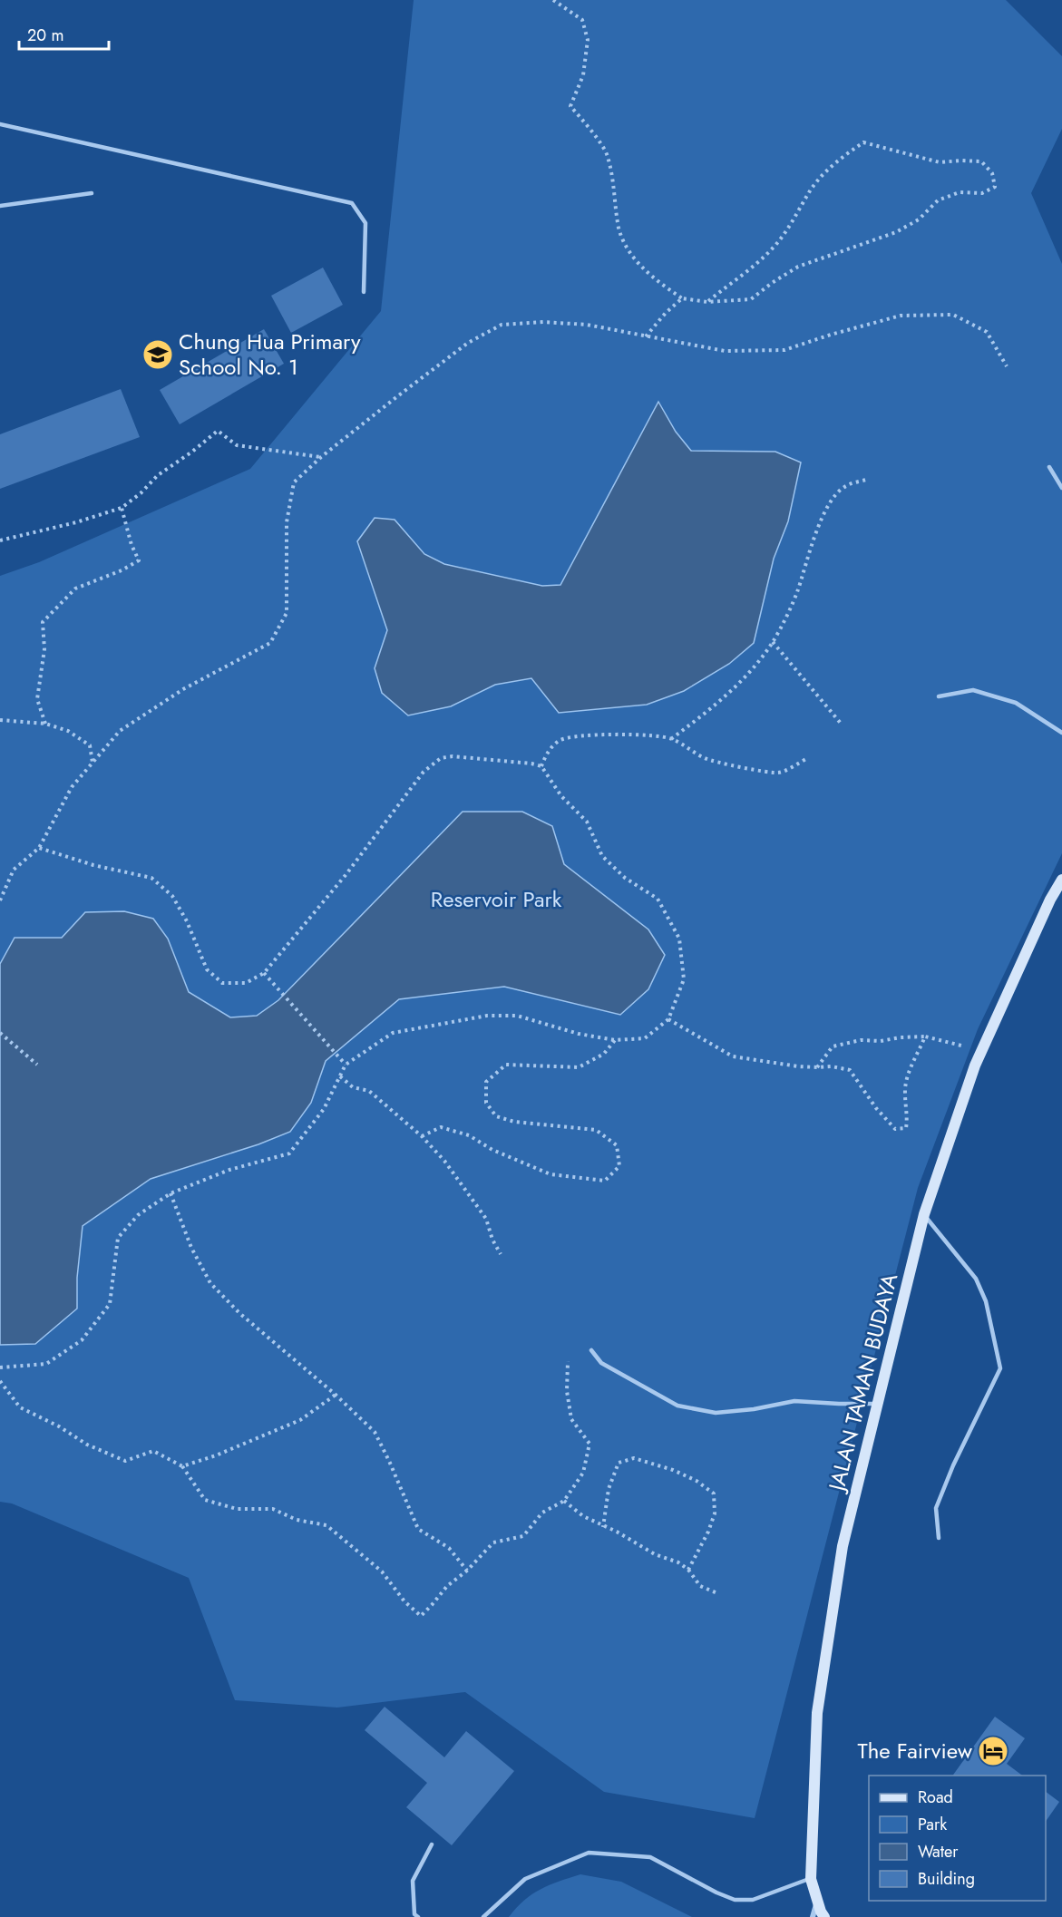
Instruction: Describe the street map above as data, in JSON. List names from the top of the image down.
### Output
{
  "streets": {
    "main road": ["JALAN TAMAN BUDAYA"]
  },
  "parks": ["Reservoir Park"],
  "places": {
    "school or university": ["Chung Hua Primary School No. 1"],
    "hotel": ["The Fairview"]
  },
  "legend": [
    "Road",
    "Park",
    "Water",
    "Building"
  ],
  "scale_bar": "20 m"
}
